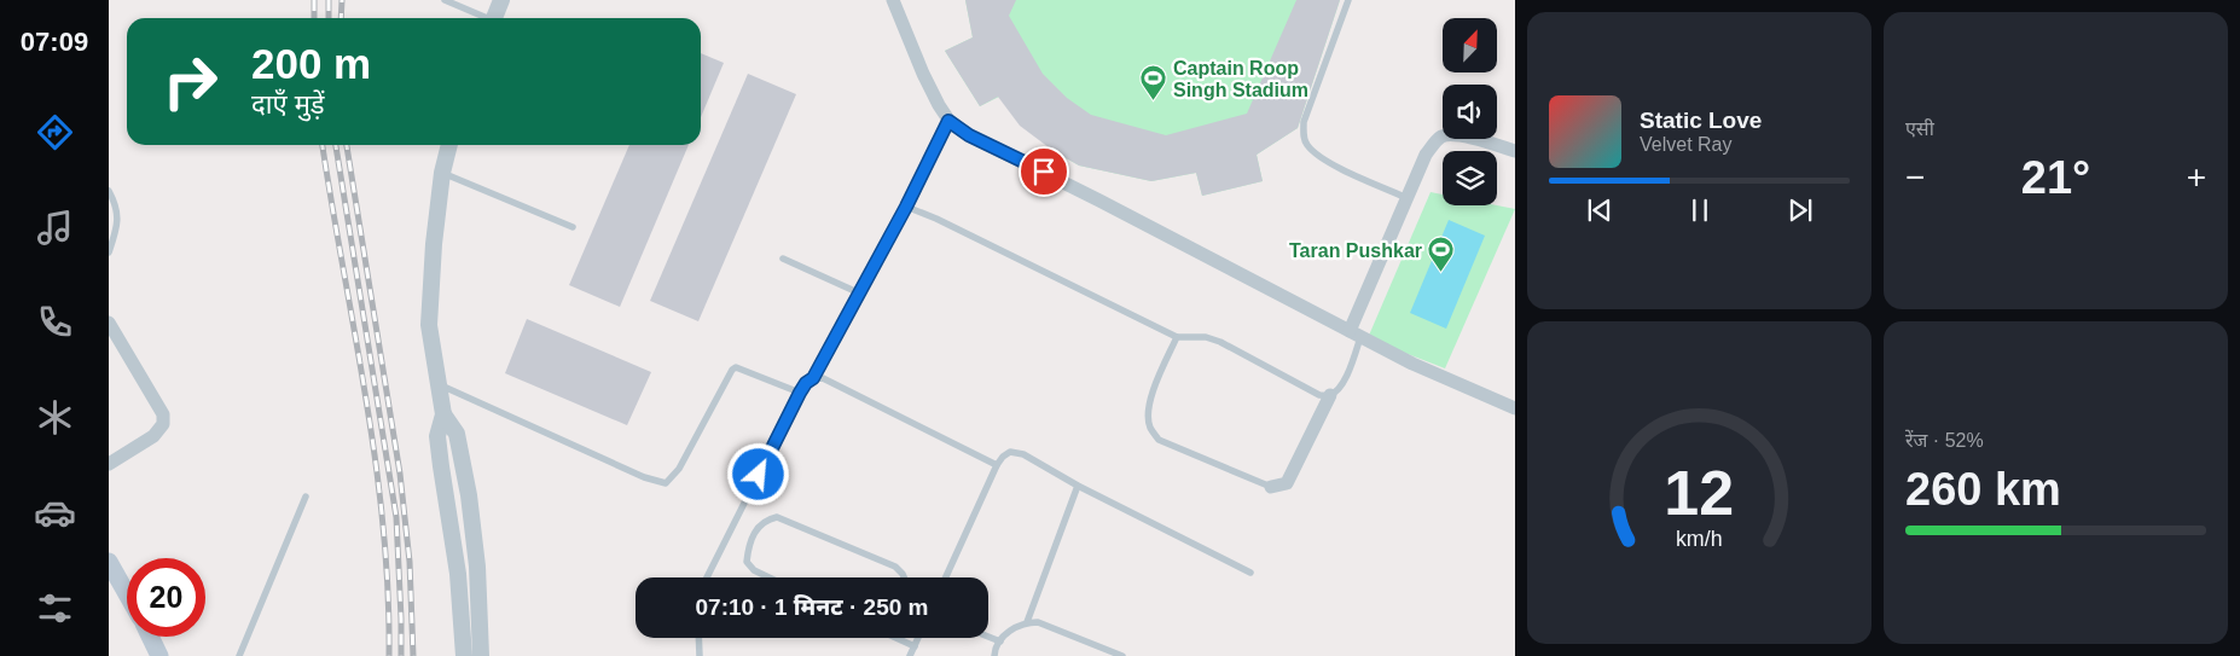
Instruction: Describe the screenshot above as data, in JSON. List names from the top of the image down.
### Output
{
  "places": {
    "sports": ["Captain Roop Singh Stadium", "Taran Pushkar"]
  },
  "north": "top right",
  "page": {
    "tabs": "07:09",
    "tile": [
      "एसी",
      ["रेंज · 52%", "260 km"]
    ],
    "turn": ["200 m", "दाएँ मुड़ें"],
    "song": ["Static Love", "Velvet Ray"],
    "heat": ["−", "21°", "+"],
    "limit": "20",
    "trip": "07:10 · 1 मिनट · 250 m",
    "gauge": ["12", "km/h"]
  }
}
